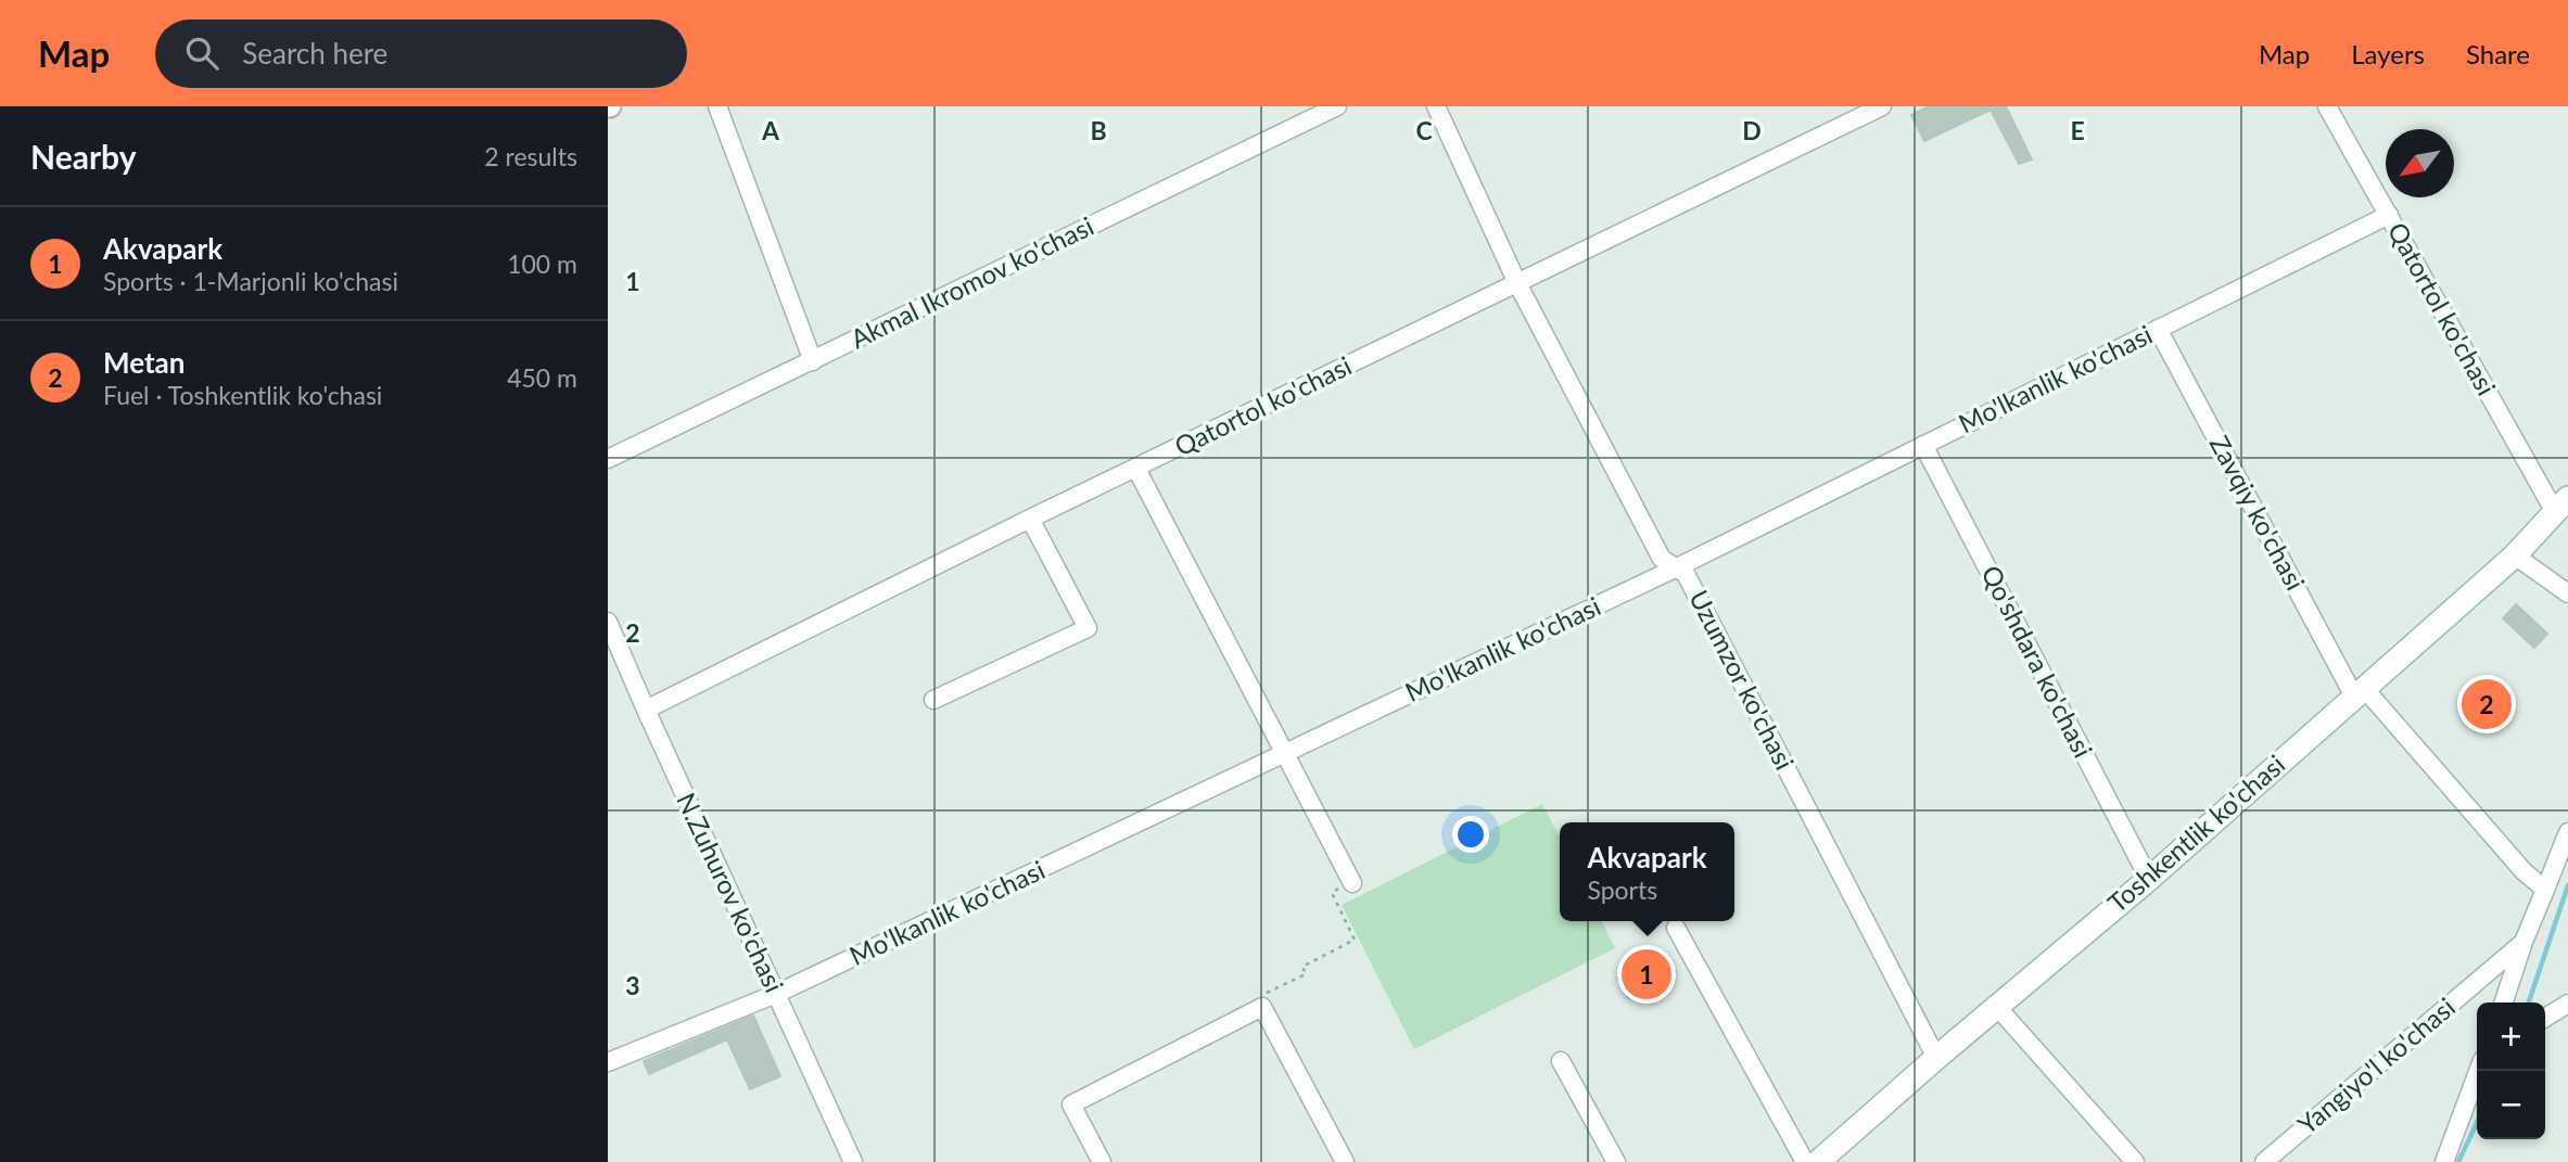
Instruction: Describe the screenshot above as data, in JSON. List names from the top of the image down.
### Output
{
  "streets": {
    "main road": ["Toshkentlik ko'chasi"],
    "street": [
      "Akmal Ikromov ko'chasi",
      "Qatortol ko'chasi",
      "Mo'lkanlik ko'chasi",
      "Zavqiy ko'chasi",
      "Qo'shdara ko'chasi",
      "Uzumzor ko'chasi",
      "N.Zuhurov ko'chasi",
      "Yangiyo'l ko'chasi"
    ]
  },
  "crossings": [
    ["Qatortol ko'chasi", "Mo'lkanlik ko'chasi"],
    ["Qatortol ko'chasi", "Uzumzor ko'chasi"],
    ["Qatortol ko'chasi", "Toshkentlik ko'chasi"],
    ["Qatortol ko'chasi", "N.Zuhurov ko'chasi"],
    ["Mo'lkanlik ko'chasi", "Zavqiy ko'chasi"],
    ["Mo'lkanlik ko'chasi", "Qo'shdara ko'chasi"],
    ["Mo'lkanlik ko'chasi", "Uzumzor ko'chasi"],
    ["Mo'lkanlik ko'chasi", "N.Zuhurov ko'chasi"],
    ["Zavqiy ko'chasi", "Toshkentlik ko'chasi"],
    ["Qo'shdara ko'chasi", "Toshkentlik ko'chasi"],
    ["Uzumzor ko'chasi", "Toshkentlik ko'chasi"]
  ],
  "north": "bottom left",
  "page": {
    "header": "Map",
    "search": "Search here",
    "nav": ["Map", "Layers", "Share"],
    "heading": ["Nearby", "2 results"],
    "list": [
      {
        "mark": "1",
        "name": "Akvapark",
        "note": "Sports · 1-Marjonli ko'chasi",
        "value": "100 m"
      },
      {
        "mark": "2",
        "name": "Metan",
        "note": "Fuel · Toshkentlik ko'chasi",
        "value": "450 m"
      }
    ],
    "pins": ["2", "1"],
    "popup": ["Akvapark", "Sports"],
    "map_buttons": ["+", "−"]
  },
  "grid": {
    "columns": [
      "A",
      "B",
      "C",
      "D",
      "E"
    ],
    "rows": ["1", "2", "3"]
  }
}
